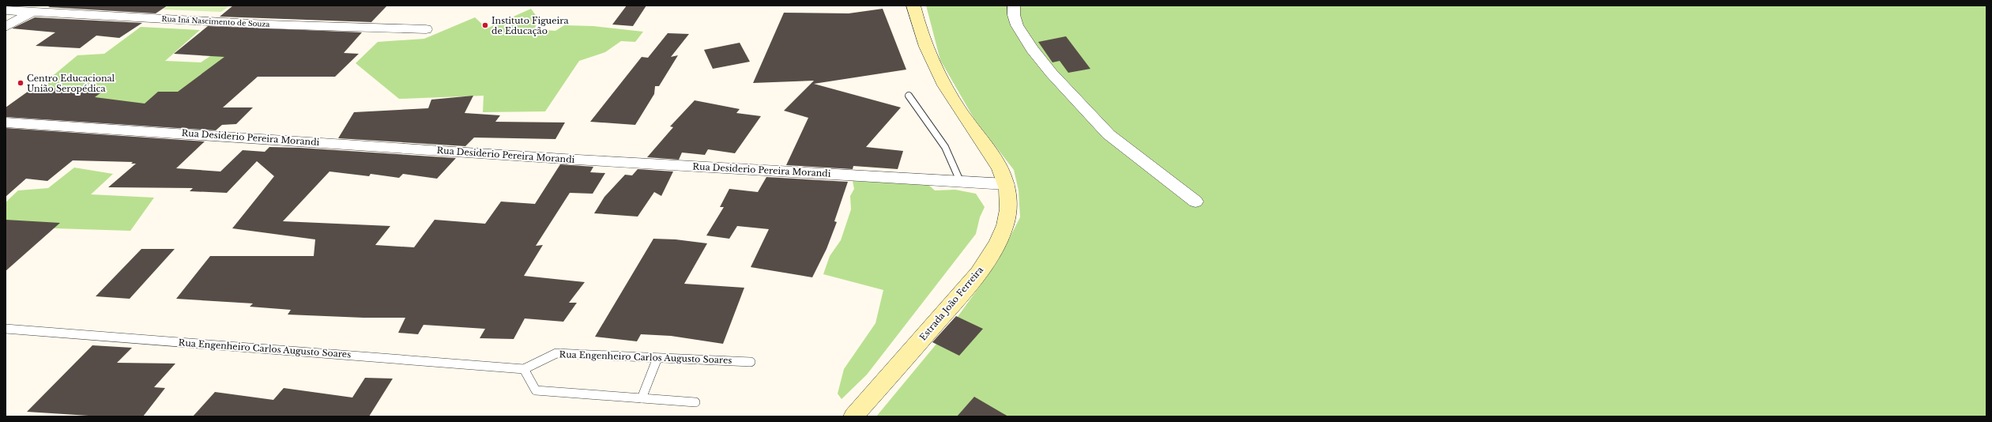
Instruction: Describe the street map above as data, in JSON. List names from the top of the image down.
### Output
{
  "streets": {
    "street": ["Rua Iná Nascimento de Souza", "Rua Desiderio Pereira Morandi", "Estrada João Ferreira"],
    "lane": ["Rua Engenheiro Carlos Augusto Soares"]
  },
  "crossings": [
    ["Rua Desiderio Pereira Morandi", "Estrada João Ferreira"]
  ],
  "places": ["Instituto Figueira de Educação", "Centro Educacional União Seropédica"]
}
